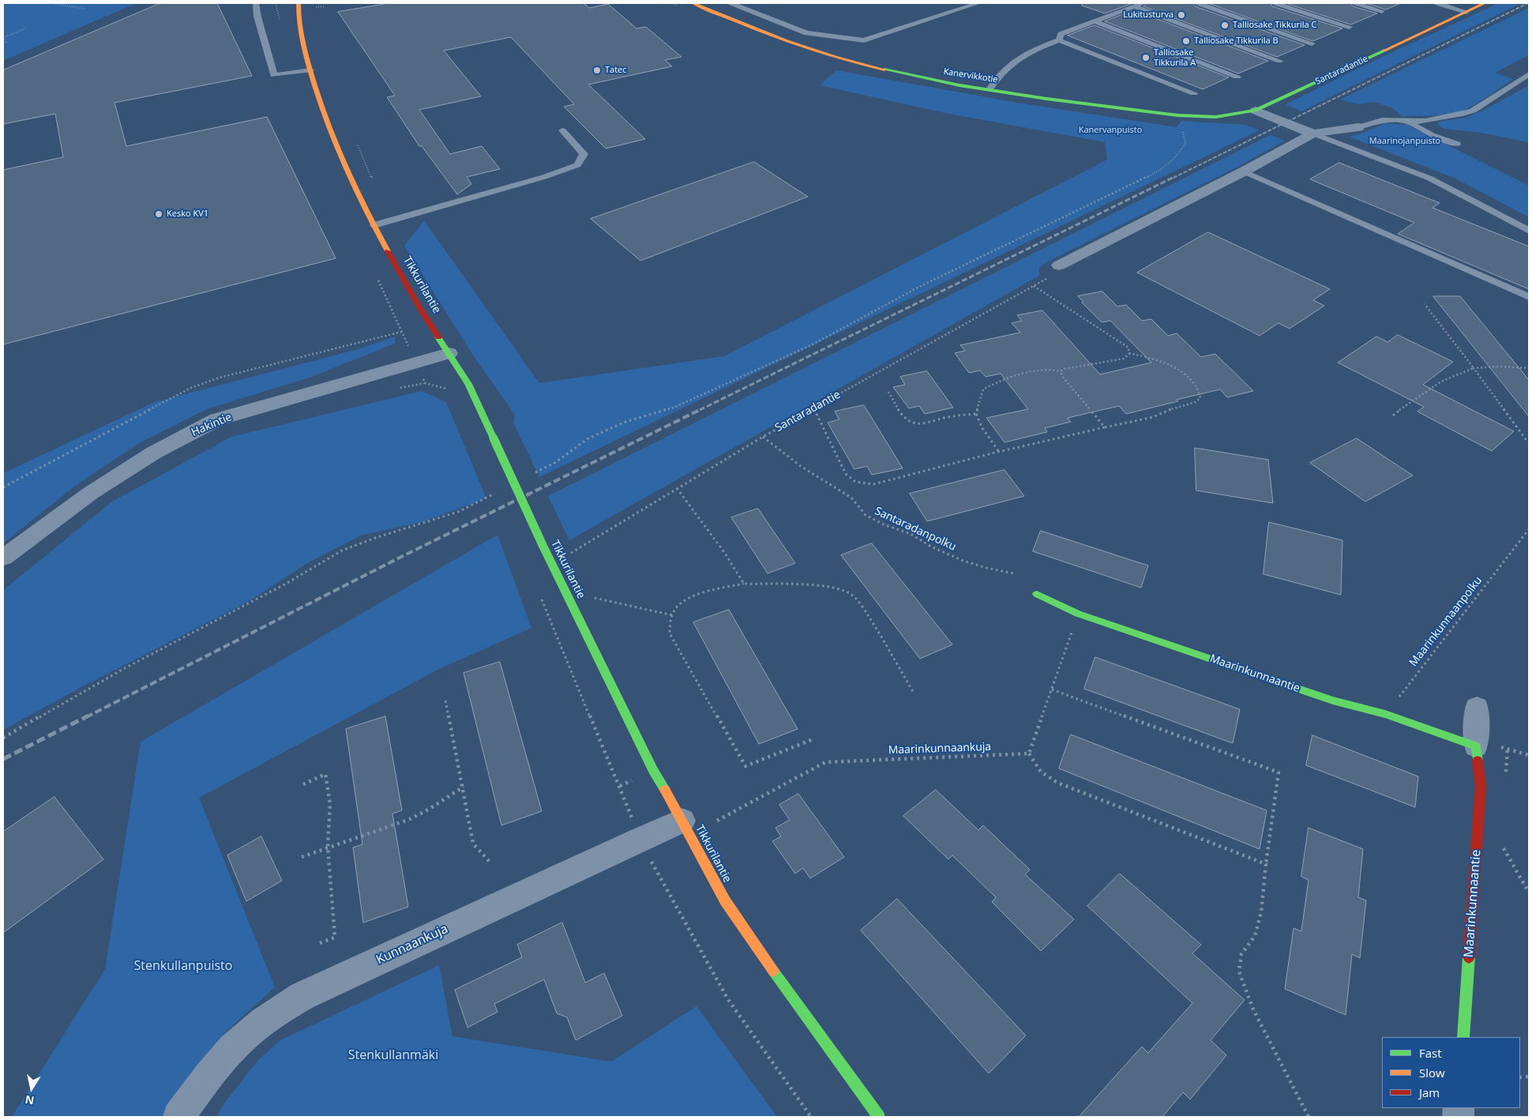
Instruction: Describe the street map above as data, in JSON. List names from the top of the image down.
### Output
{
  "streets": {
    "street": [
      "Santaradantie",
      "Kanervikkotie",
      "Tikkurilantie",
      "Hakintie",
      "Maarinkunnaantie",
      "Kunnaankuja"
    ],
    "path": ["Santaradanpolku", "Maarinkunnaanpolku", "Maarinkunnaankuja"]
  },
  "crossings": [
    ["Santaradantie", "Kanervikkotie"],
    ["Santaradantie", "Santaradanpolku"],
    ["Tikkurilantie", "Hakintie"],
    ["Tikkurilantie", "Kunnaankuja"],
    ["Maarinkunnaanpolku", "Maarinkunnaantie"]
  ],
  "parks": [
    "Kanervanpuisto",
    "Maarinojanpuisto",
    "Stenkullanpuisto",
    "Stenkullanmäki"
  ],
  "places": [
    "Lukitusturva",
    "Talliosake Tikkurila C",
    "Talliosake Tikkurila B",
    "Talliosake Tikkurila A",
    "Tatec",
    "Kesko KV1"
  ],
  "legend": ["Fast", "Slow", "Jam"],
  "north": "bottom"
}
